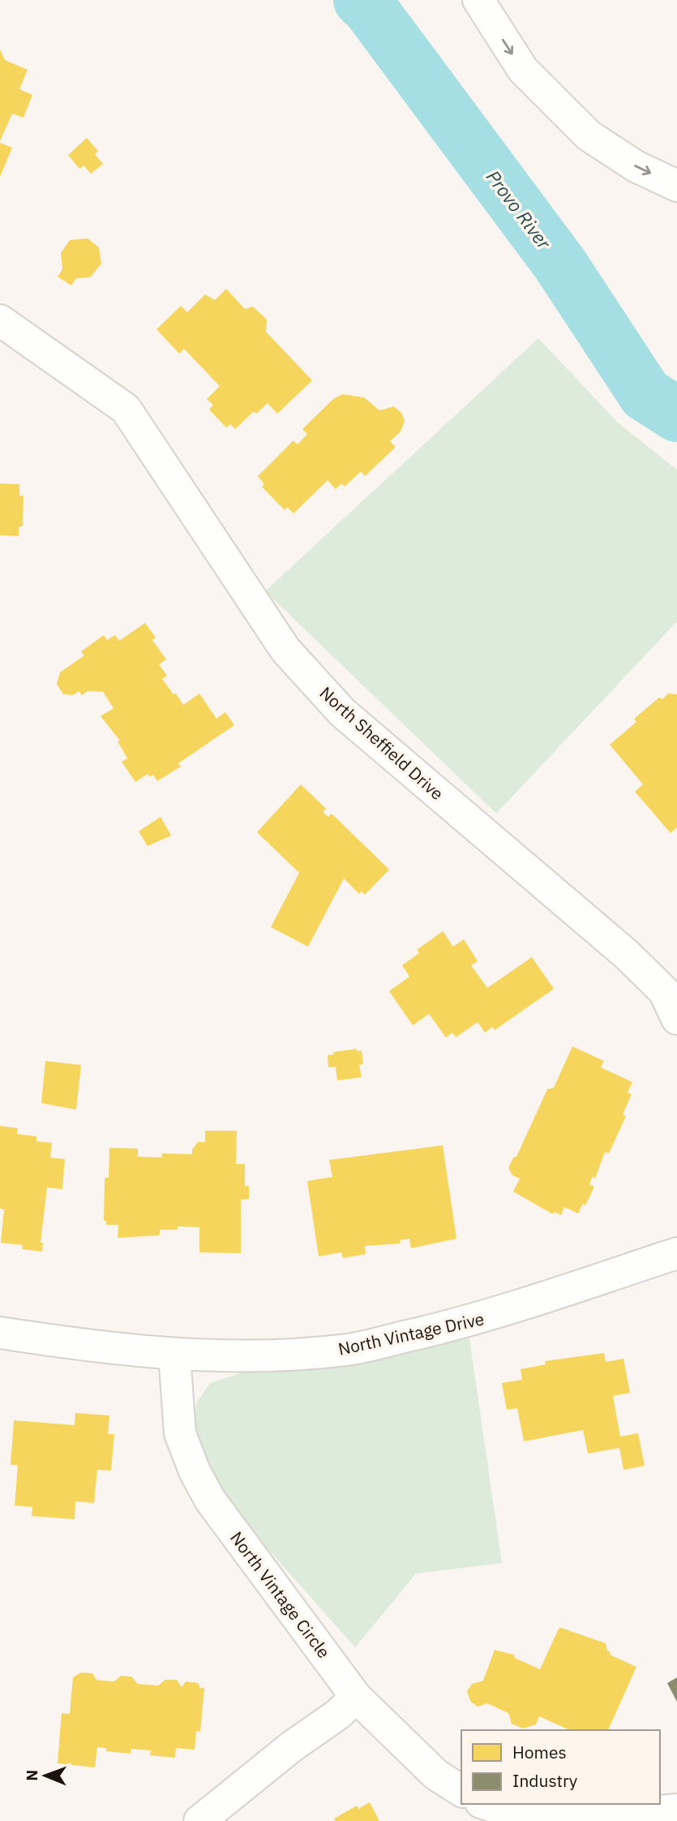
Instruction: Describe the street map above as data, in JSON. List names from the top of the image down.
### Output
{
  "streets": {
    "street": ["North Sheffield Drive", "North Vintage Drive", "North Vintage Circle"]
  },
  "crossings": [
    ["North Vintage Drive", "North Vintage Circle"]
  ],
  "water": ["Provo River"],
  "legend": ["Homes", "Industry"],
  "north": "left"
}
